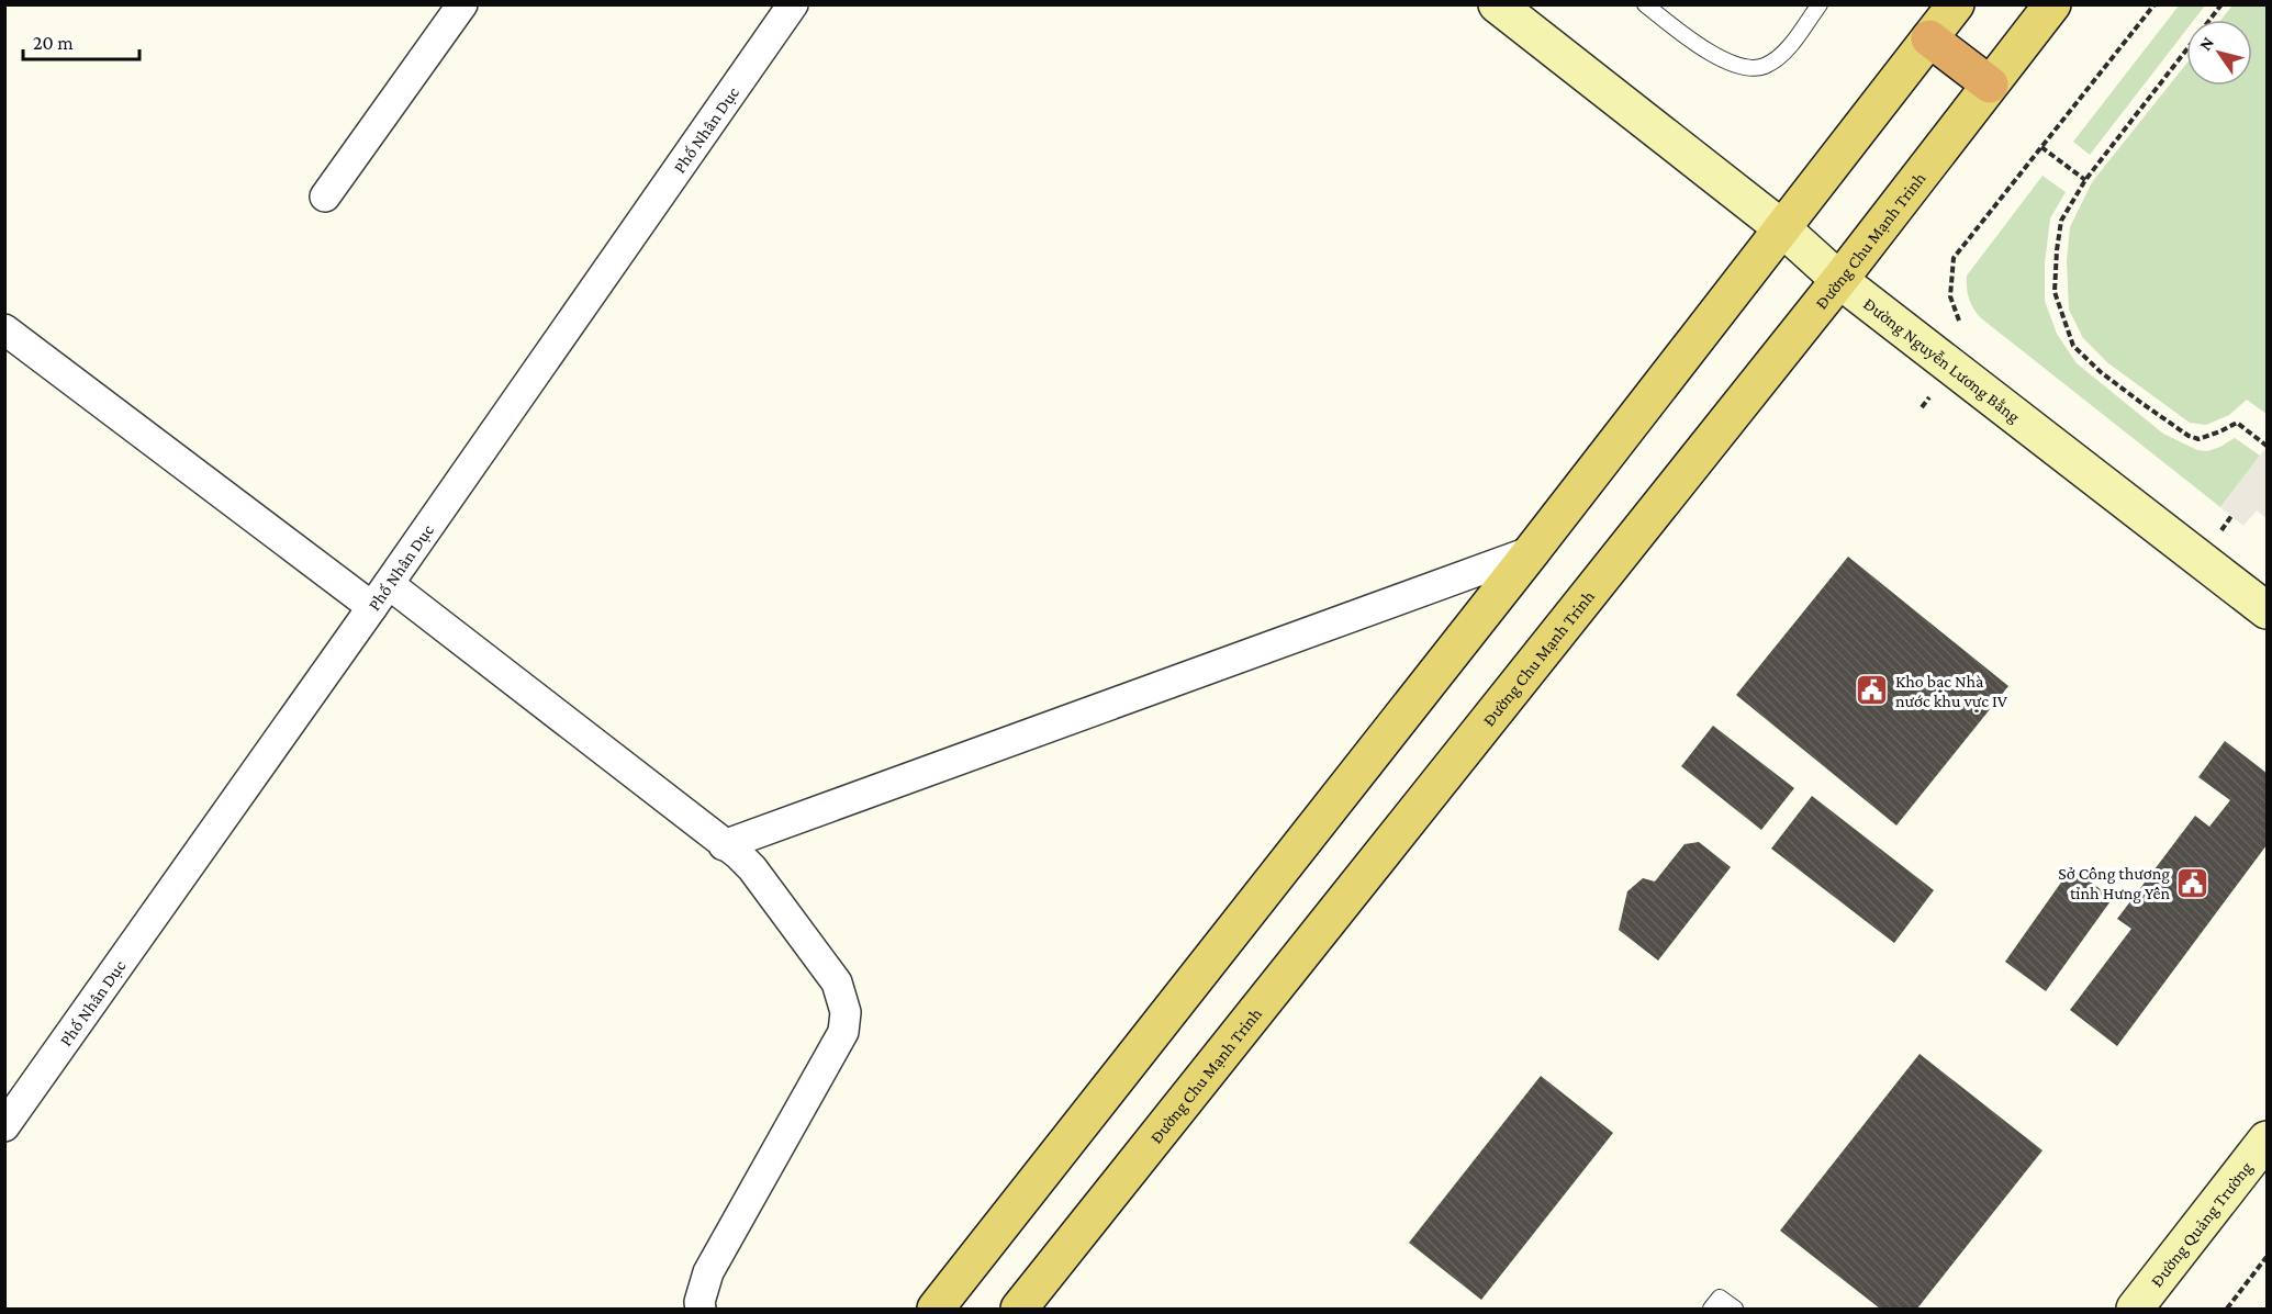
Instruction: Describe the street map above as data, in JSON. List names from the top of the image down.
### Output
{
  "streets": {
    "main road": ["Đường Chu Mạnh Trinh"],
    "street": ["Phố Nhân Dục", "Đường Nguyễn Lương Bằng", "Đường Quảng Trường"]
  },
  "crossings": [
    ["Đường Chu Mạnh Trinh", "Đường Nguyễn Lương Bằng"]
  ],
  "places": {
    "public building": ["Kho bạc Nhà nước khu vực IV", "Sở Công thương tỉnh Hưng Yên"]
  },
  "scale_bar": "20 m",
  "north": "top left"
}
